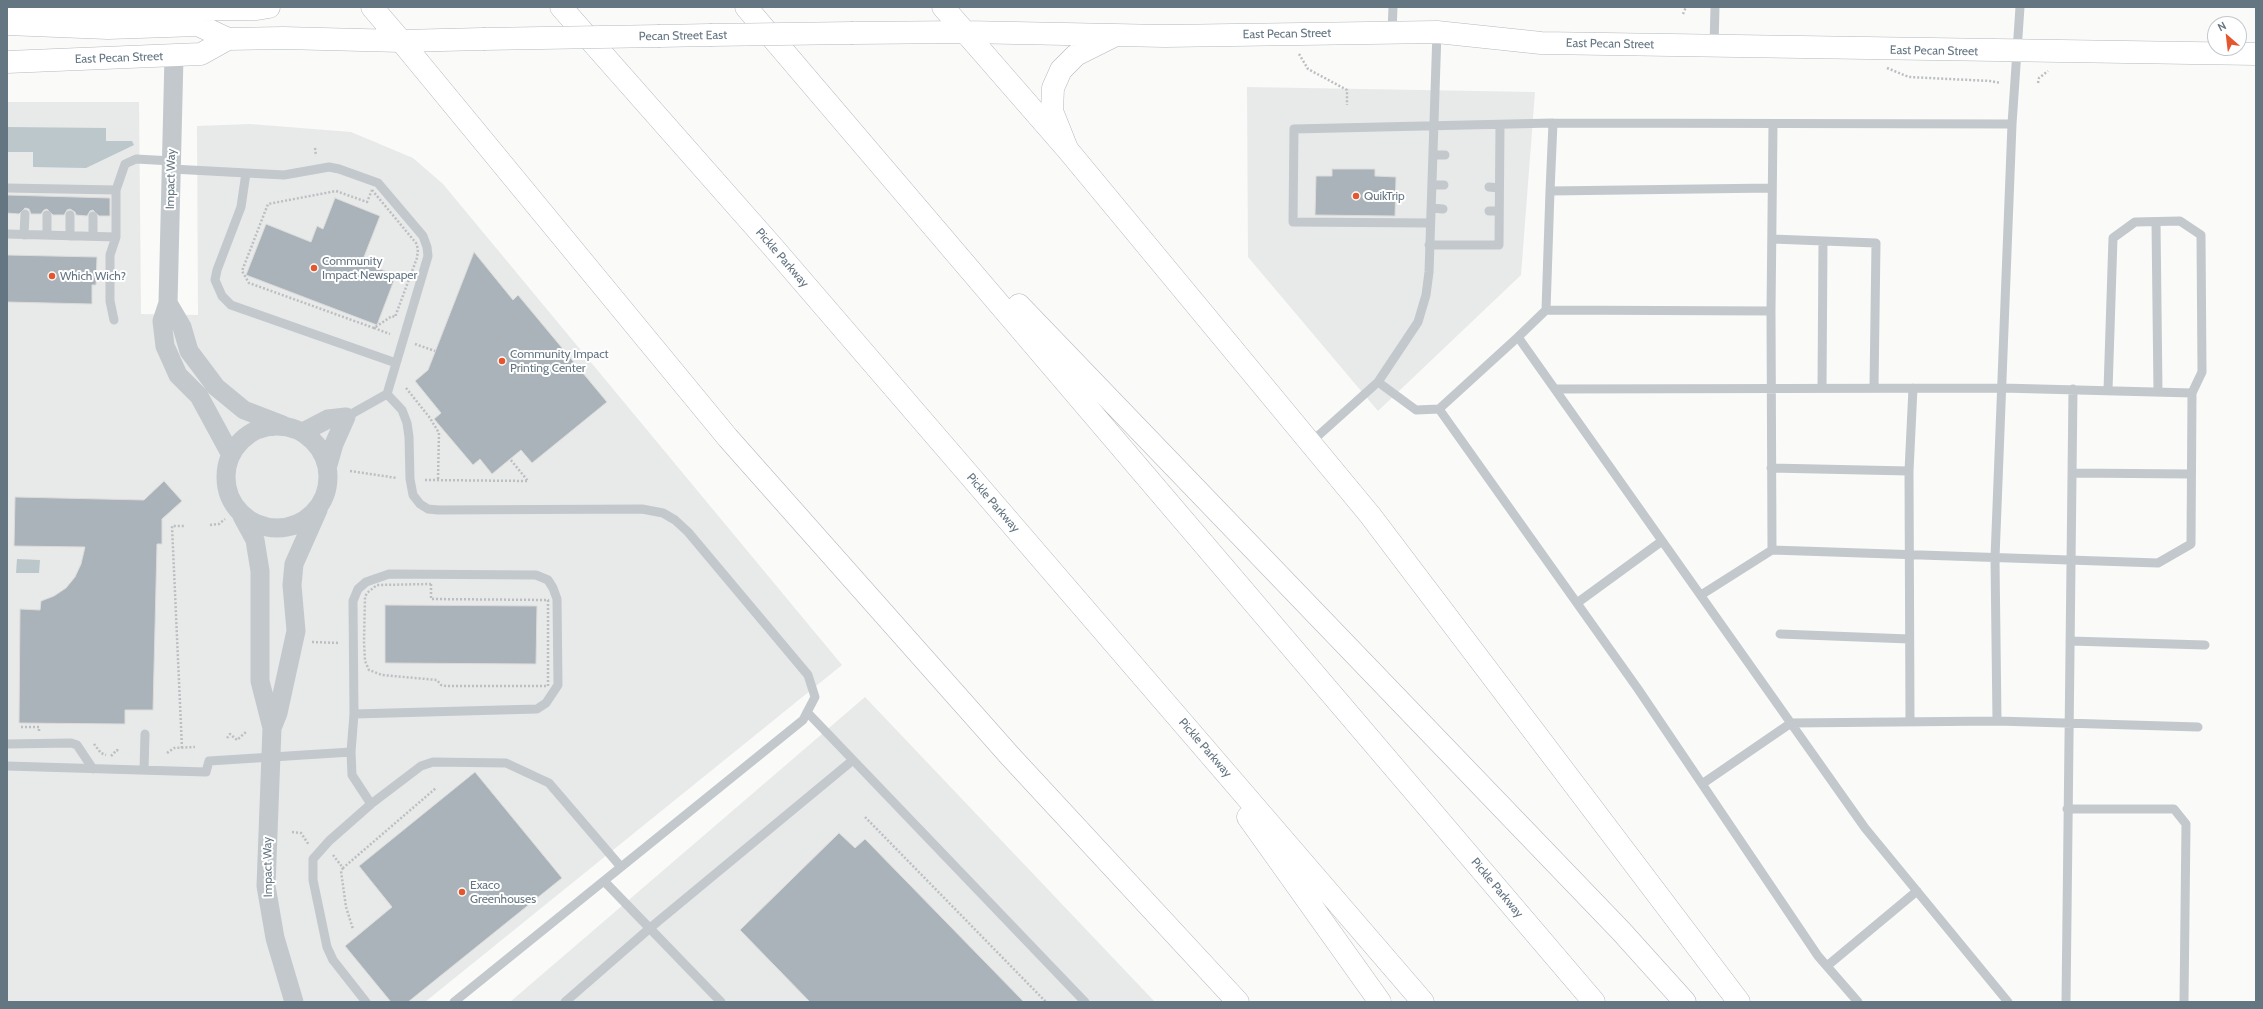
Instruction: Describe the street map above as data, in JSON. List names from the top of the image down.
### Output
{
  "streets": {
    "main road": ["East Pecan Street", "Pecan Street East", "Pickle Parkway"],
    "street": ["Impact Way"]
  },
  "crossings": [
    ["East Pecan Street", "Pecan Street East"],
    ["East Pecan Street", "Impact Way"]
  ],
  "places": [
    "QuikTrip",
    "Community Impact Newspaper",
    "Which Wich?",
    "Community Impact Printing Center",
    "Exaco Greenhouses"
  ],
  "north": "top left"
}
